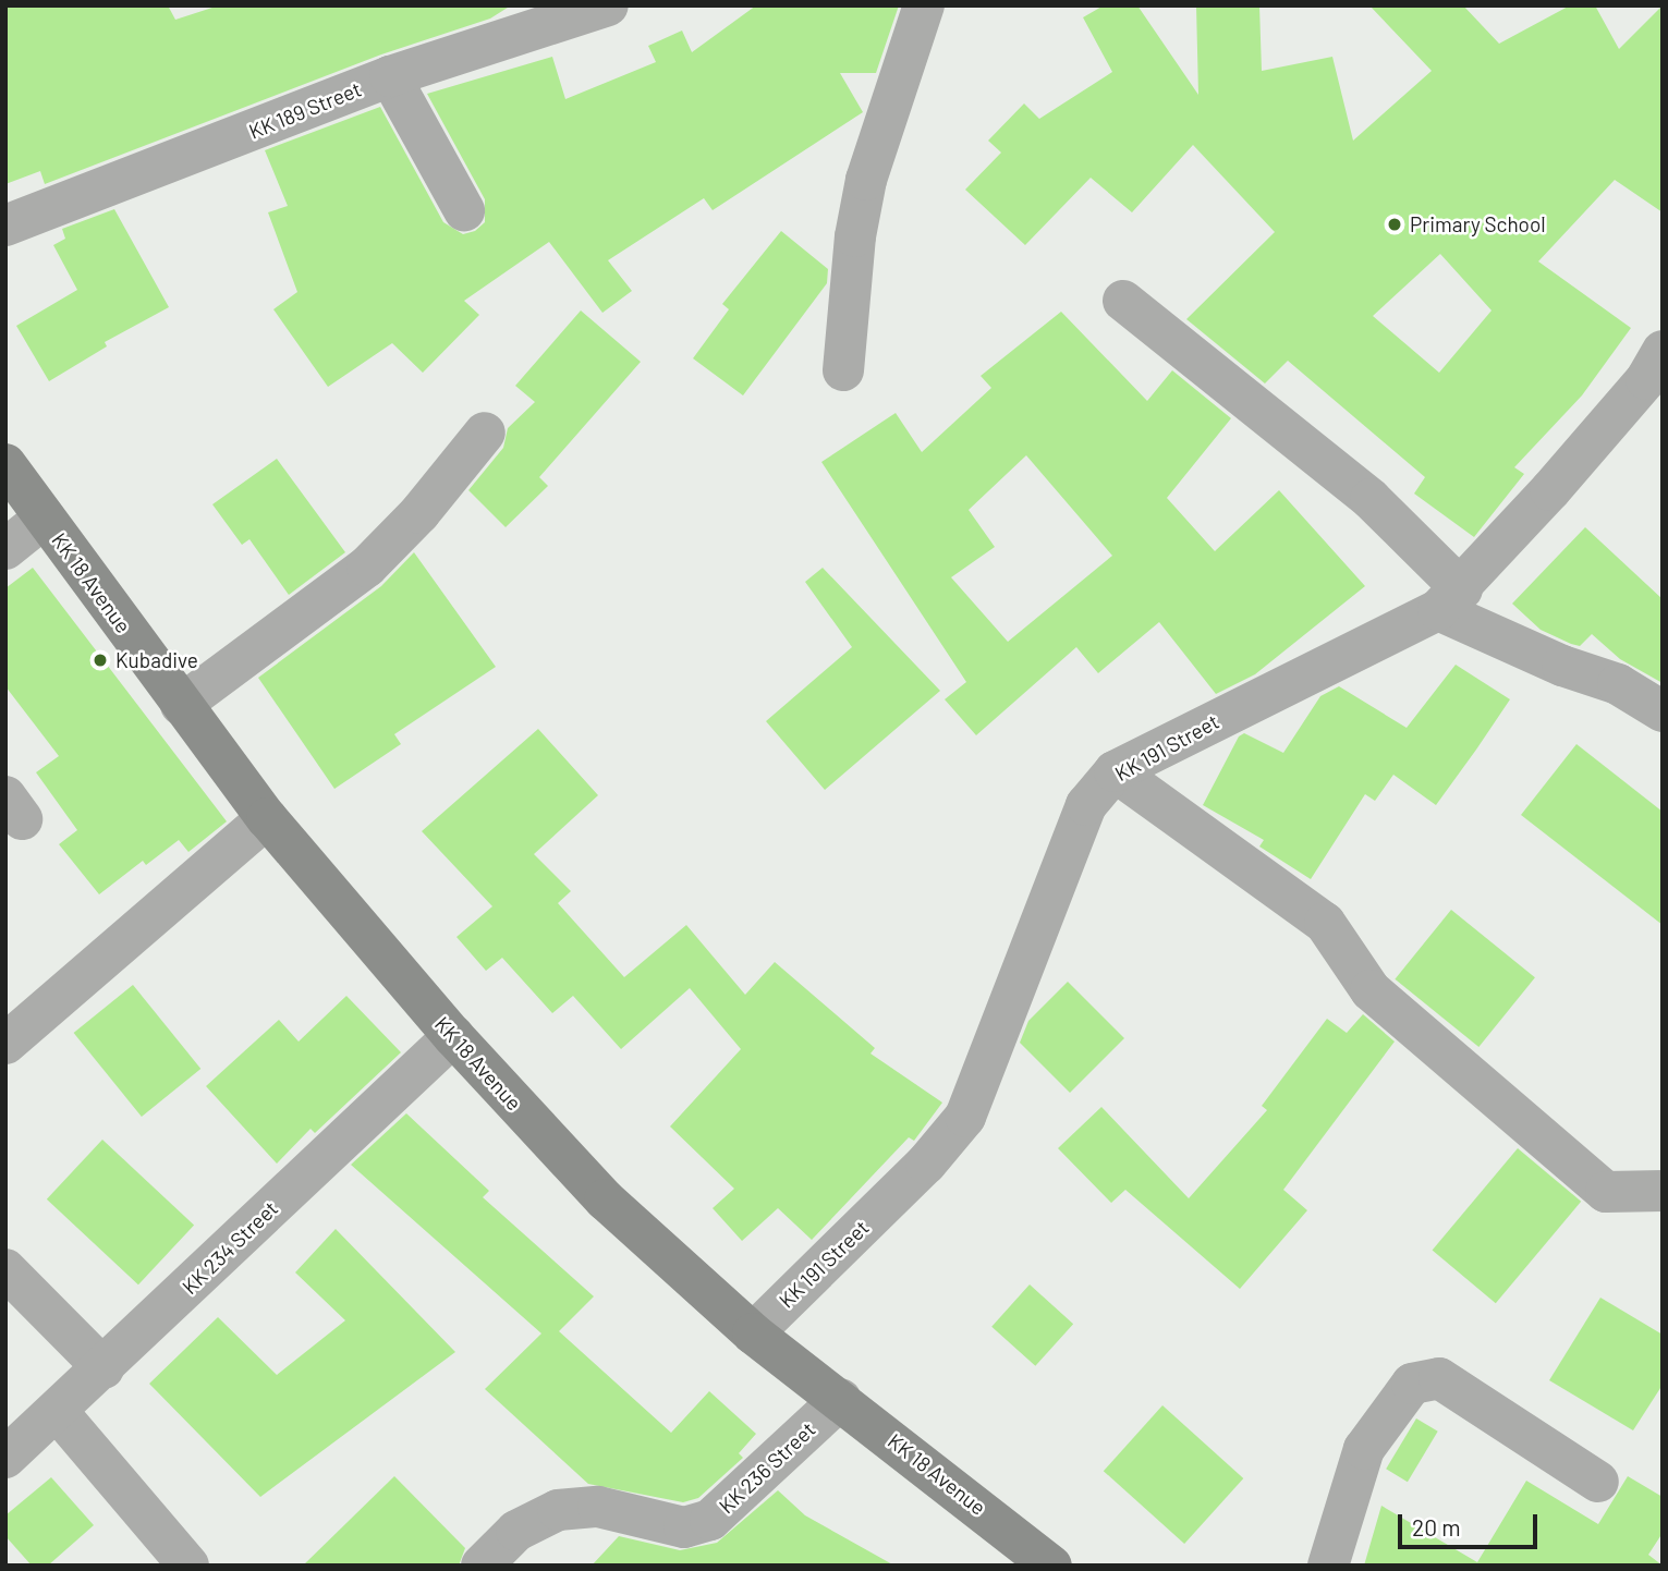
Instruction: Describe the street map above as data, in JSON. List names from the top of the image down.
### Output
{
  "streets": {
    "main road": ["KK 18 Avenue"],
    "street": [
      "KK 189 Street",
      "KK 191 Street",
      "KK 234 Street",
      "KK 236 Street"
    ]
  },
  "crossings": [
    ["KK 18 Avenue", "KK 191 Street"],
    ["KK 18 Avenue", "KK 234 Street"],
    ["KK 18 Avenue", "KK 236 Street"]
  ],
  "places": ["Primary School", "Kubadive"],
  "scale_bar": "20 m"
}
